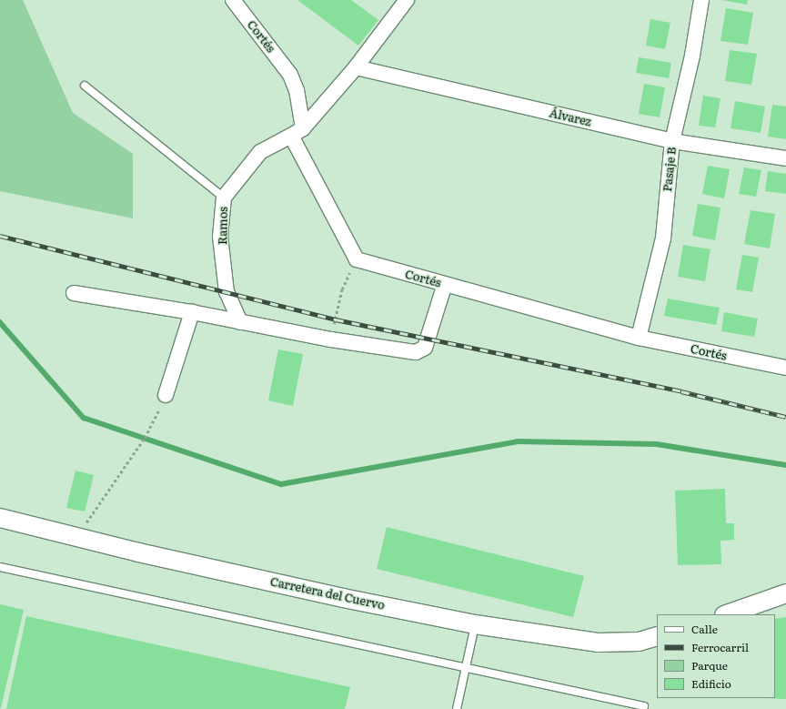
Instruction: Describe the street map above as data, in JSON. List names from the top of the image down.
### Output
{
  "streets": {
    "street": [
      "Cortés",
      "Álvarez",
      "Pasaje B",
      "Ramos",
      "Carretera del Cuervo"
    ]
  },
  "crossings": [
    ["Cortés", "Pasaje B"],
    ["Cortés", "Ramos"],
    ["Álvarez", "Pasaje B"],
    ["Álvarez", "Ramos"]
  ],
  "legend": [
    "Calle",
    "Ferrocarril",
    "Parque",
    "Edificio"
  ]
}
